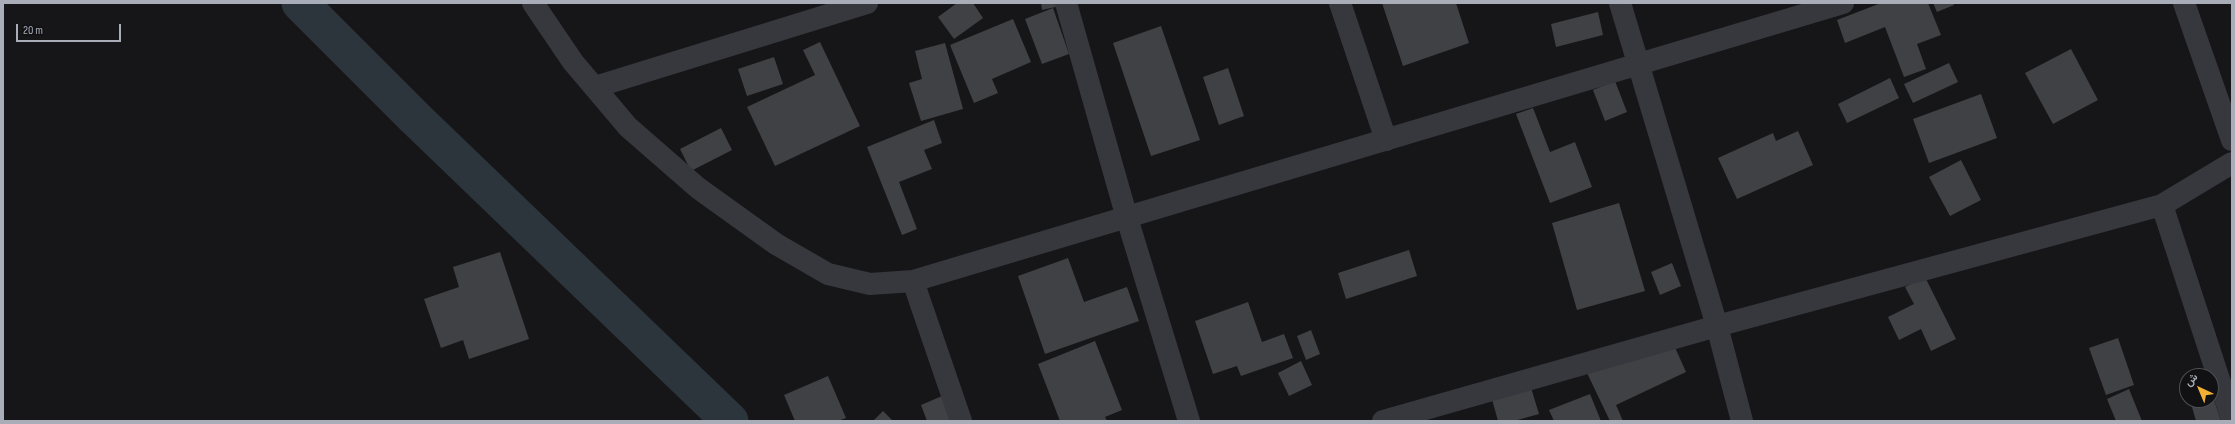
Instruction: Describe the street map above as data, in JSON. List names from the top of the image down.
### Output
{
  "scale_bar": "20 m",
  "north": "top left"
}
